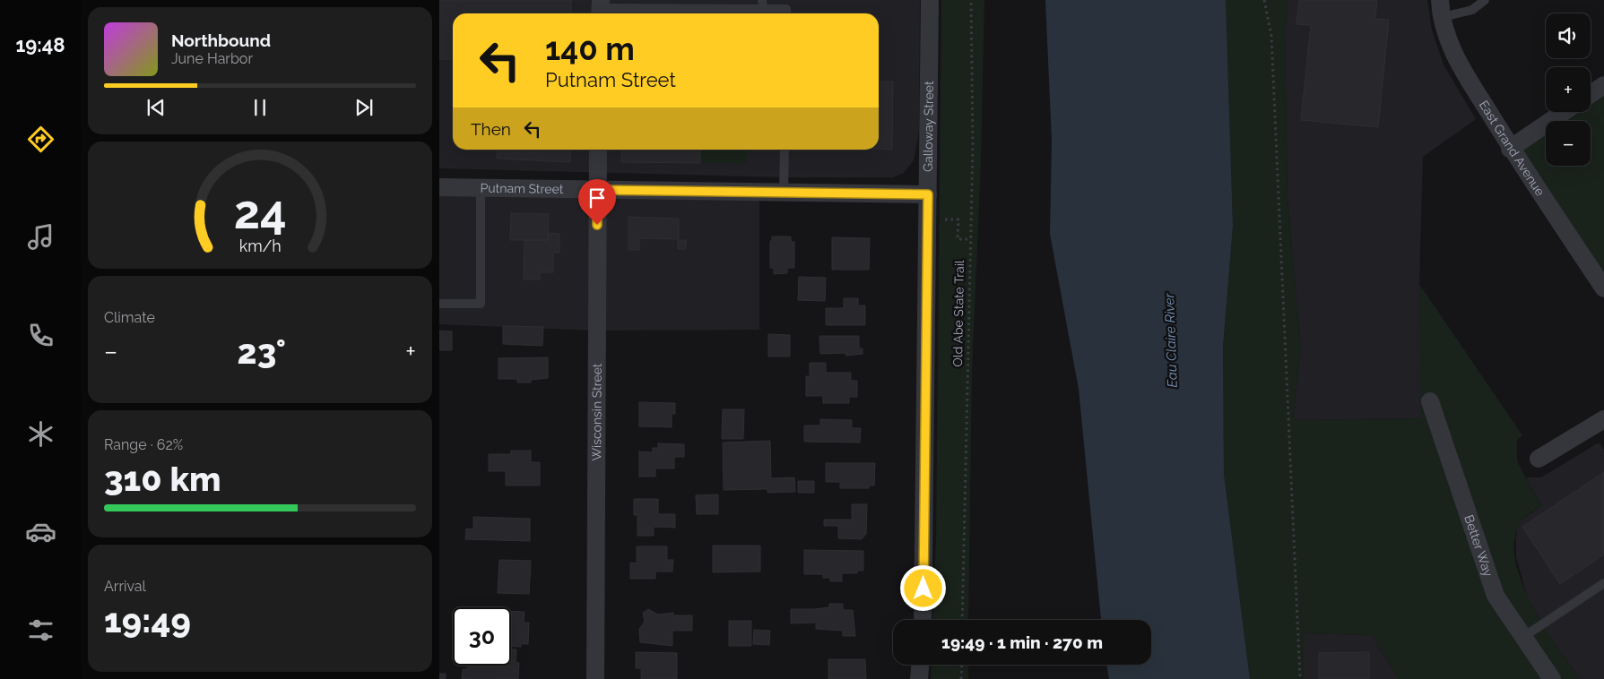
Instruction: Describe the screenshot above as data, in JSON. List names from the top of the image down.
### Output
{
  "streets": {
    "street": [
      "Galloway Street",
      "East Grand Avenue",
      "Putnam Street",
      "Wisconsin Street",
      "Better Way"
    ],
    "path": ["Old Abe State Trail"]
  },
  "crossings": [
    ["Galloway Street", "Putnam Street"],
    ["Putnam Street", "Wisconsin Street"]
  ],
  "water": ["Eau Claire River"],
  "page": {
    "tabs": "19:48",
    "map_buttons": ["+", "−"],
    "turn": ["140 m", "Putnam Street"],
    "song": ["Northbound", "June Harbor"],
    "then": "Then",
    "tile": [
      "Climate",
      ["Range · 62%", "310 km"],
      ["Arrival", "19:49"]
    ],
    "heat": ["−", "23°", "+"],
    "limit": "30",
    "trip": "19:49 · 1 min · 270 m",
    "gauge": ["24", "km/h"]
  }
}
